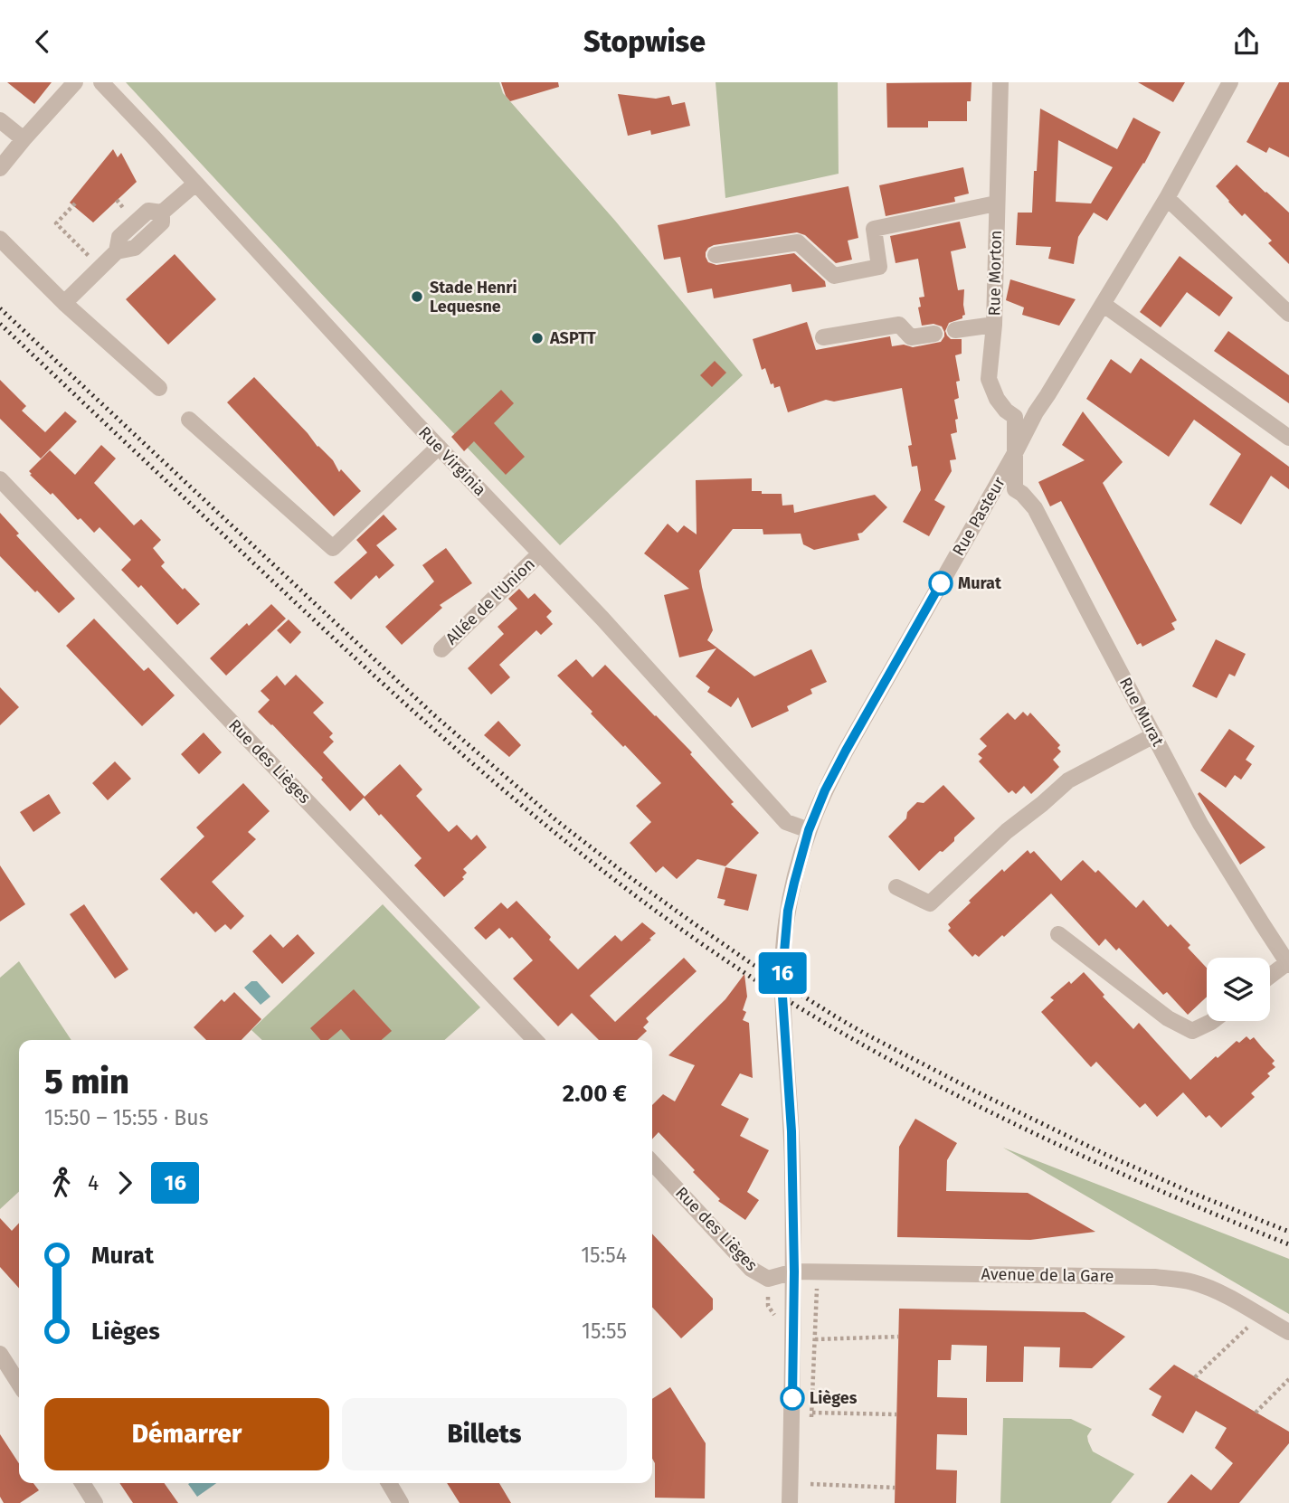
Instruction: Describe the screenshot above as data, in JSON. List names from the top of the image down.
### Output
{
  "streets": {
    "street": [
      "Rue Morton",
      "Rue Virginia",
      "Rue Pasteur",
      "Allée de l'Union",
      "Rue Murat",
      "Rue des Lièges",
      "Avenue de la Gare"
    ]
  },
  "crossings": [
    ["Rue Morton", "Rue Pasteur"],
    ["Rue Morton", "Rue Murat"],
    ["Rue Virginia", "Rue Pasteur"],
    ["Rue Virginia", "Allée de l'Union"],
    ["Rue Pasteur", "Rue Murat"],
    ["Rue Pasteur", "Rue des Lièges"],
    ["Rue Pasteur", "Avenue de la Gare"],
    ["Rue des Lièges", "Avenue de la Gare"]
  ],
  "places": [
    "Stade Henri Lequesne",
    "ASPTT",
    "Murat",
    "Lièges"
  ],
  "lines": ["bus line 16"],
  "page": {
    "header": "Stopwise",
    "on_map": "16",
    "heading": ["5 min", "15:50 – 15:55 · Bus", "2.00 €"],
    "legs": ["4", "16"],
    "list": [
      {
        "name": "Murat",
        "value": "15:54"
      },
      {
        "name": "Lièges",
        "value": "15:55"
      }
    ],
    "buttons": ["Démarrer", "Billets"]
  }
}
